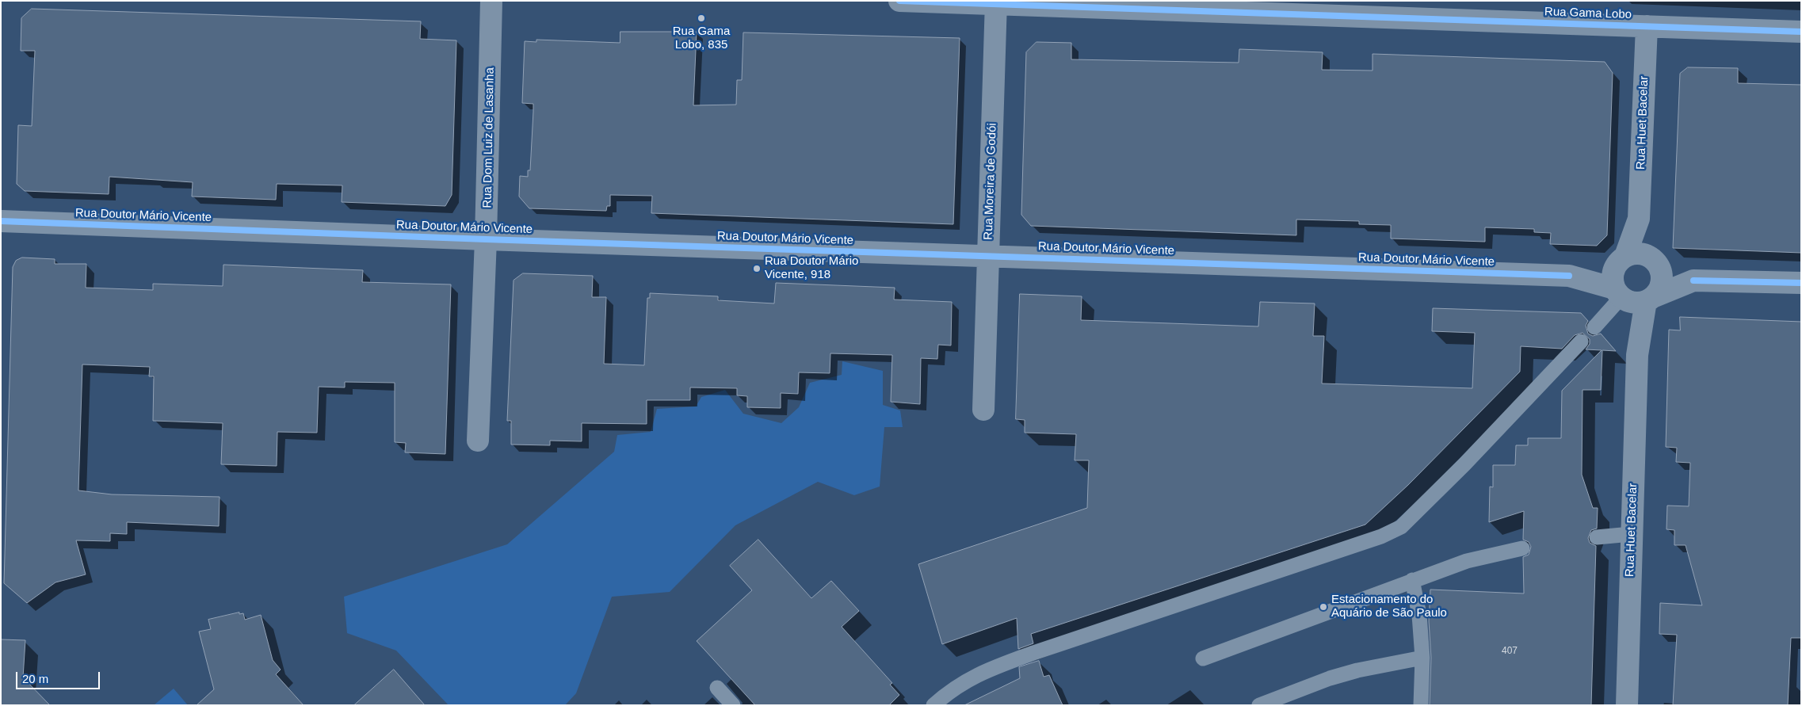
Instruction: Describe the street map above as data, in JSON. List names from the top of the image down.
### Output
{
  "streets": {
    "street": [
      "Rua Gama Lobo",
      "Rua Huet Bacelar",
      "Rua Dom Luiz de Lasanha",
      "Rua Moreira de Godói",
      "Rua Doutor Mário Vicente"
    ]
  },
  "crossings": [
    ["Rua Gama Lobo", "Rua Huet Bacelar"],
    ["Rua Gama Lobo", "Rua Moreira de Godói"],
    ["Rua Huet Bacelar", "Rua Doutor Mário Vicente"],
    ["Rua Dom Luiz de Lasanha", "Rua Doutor Mário Vicente"],
    ["Rua Moreira de Godói", "Rua Doutor Mário Vicente"]
  ],
  "places": ["Rua Gama Lobo, 835", "Rua Doutor Mário Vicente, 918", "Estacionamento do Aquário de São Paulo"],
  "house_numbers": ["407"],
  "scale_bar": "20 m"
}
